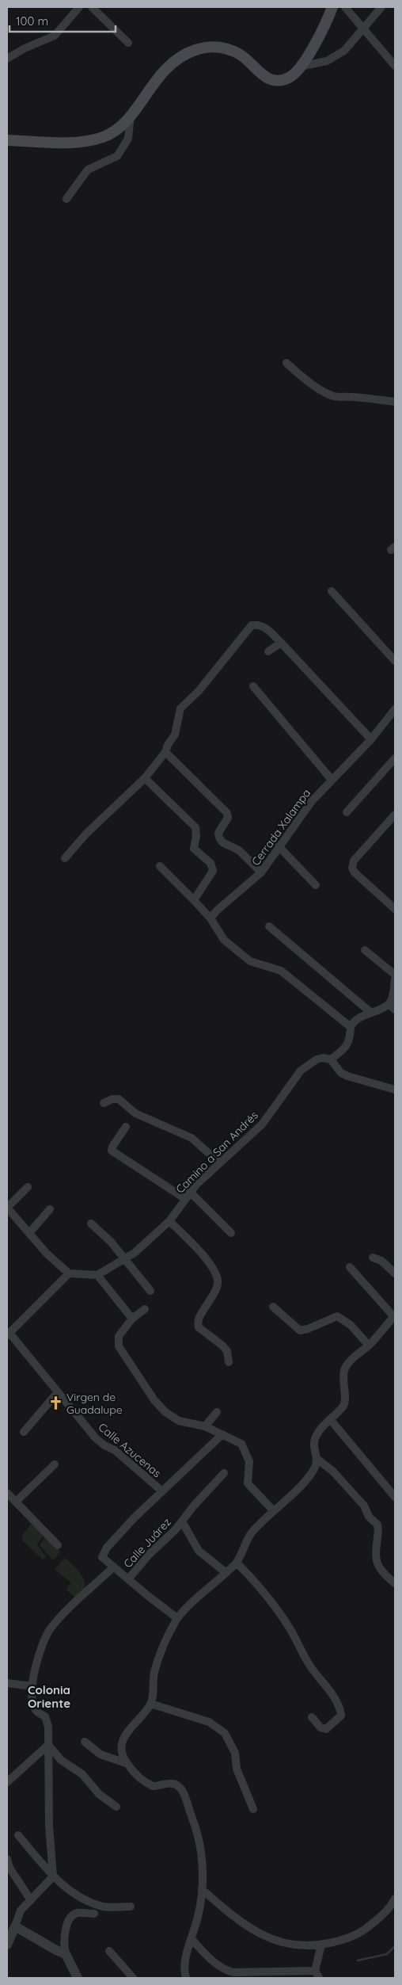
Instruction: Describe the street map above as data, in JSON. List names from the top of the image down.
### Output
{
  "streets": {
    "street": [
      "Cerrada Xalampa",
      "Camino a San Andrés",
      "Calle Azucenas",
      "Calle Juárez"
    ]
  },
  "districts": ["Colonia Oriente"],
  "places": {
    "church": ["Virgen de Guadalupe"]
  },
  "scale_bar": "100 m"
}
